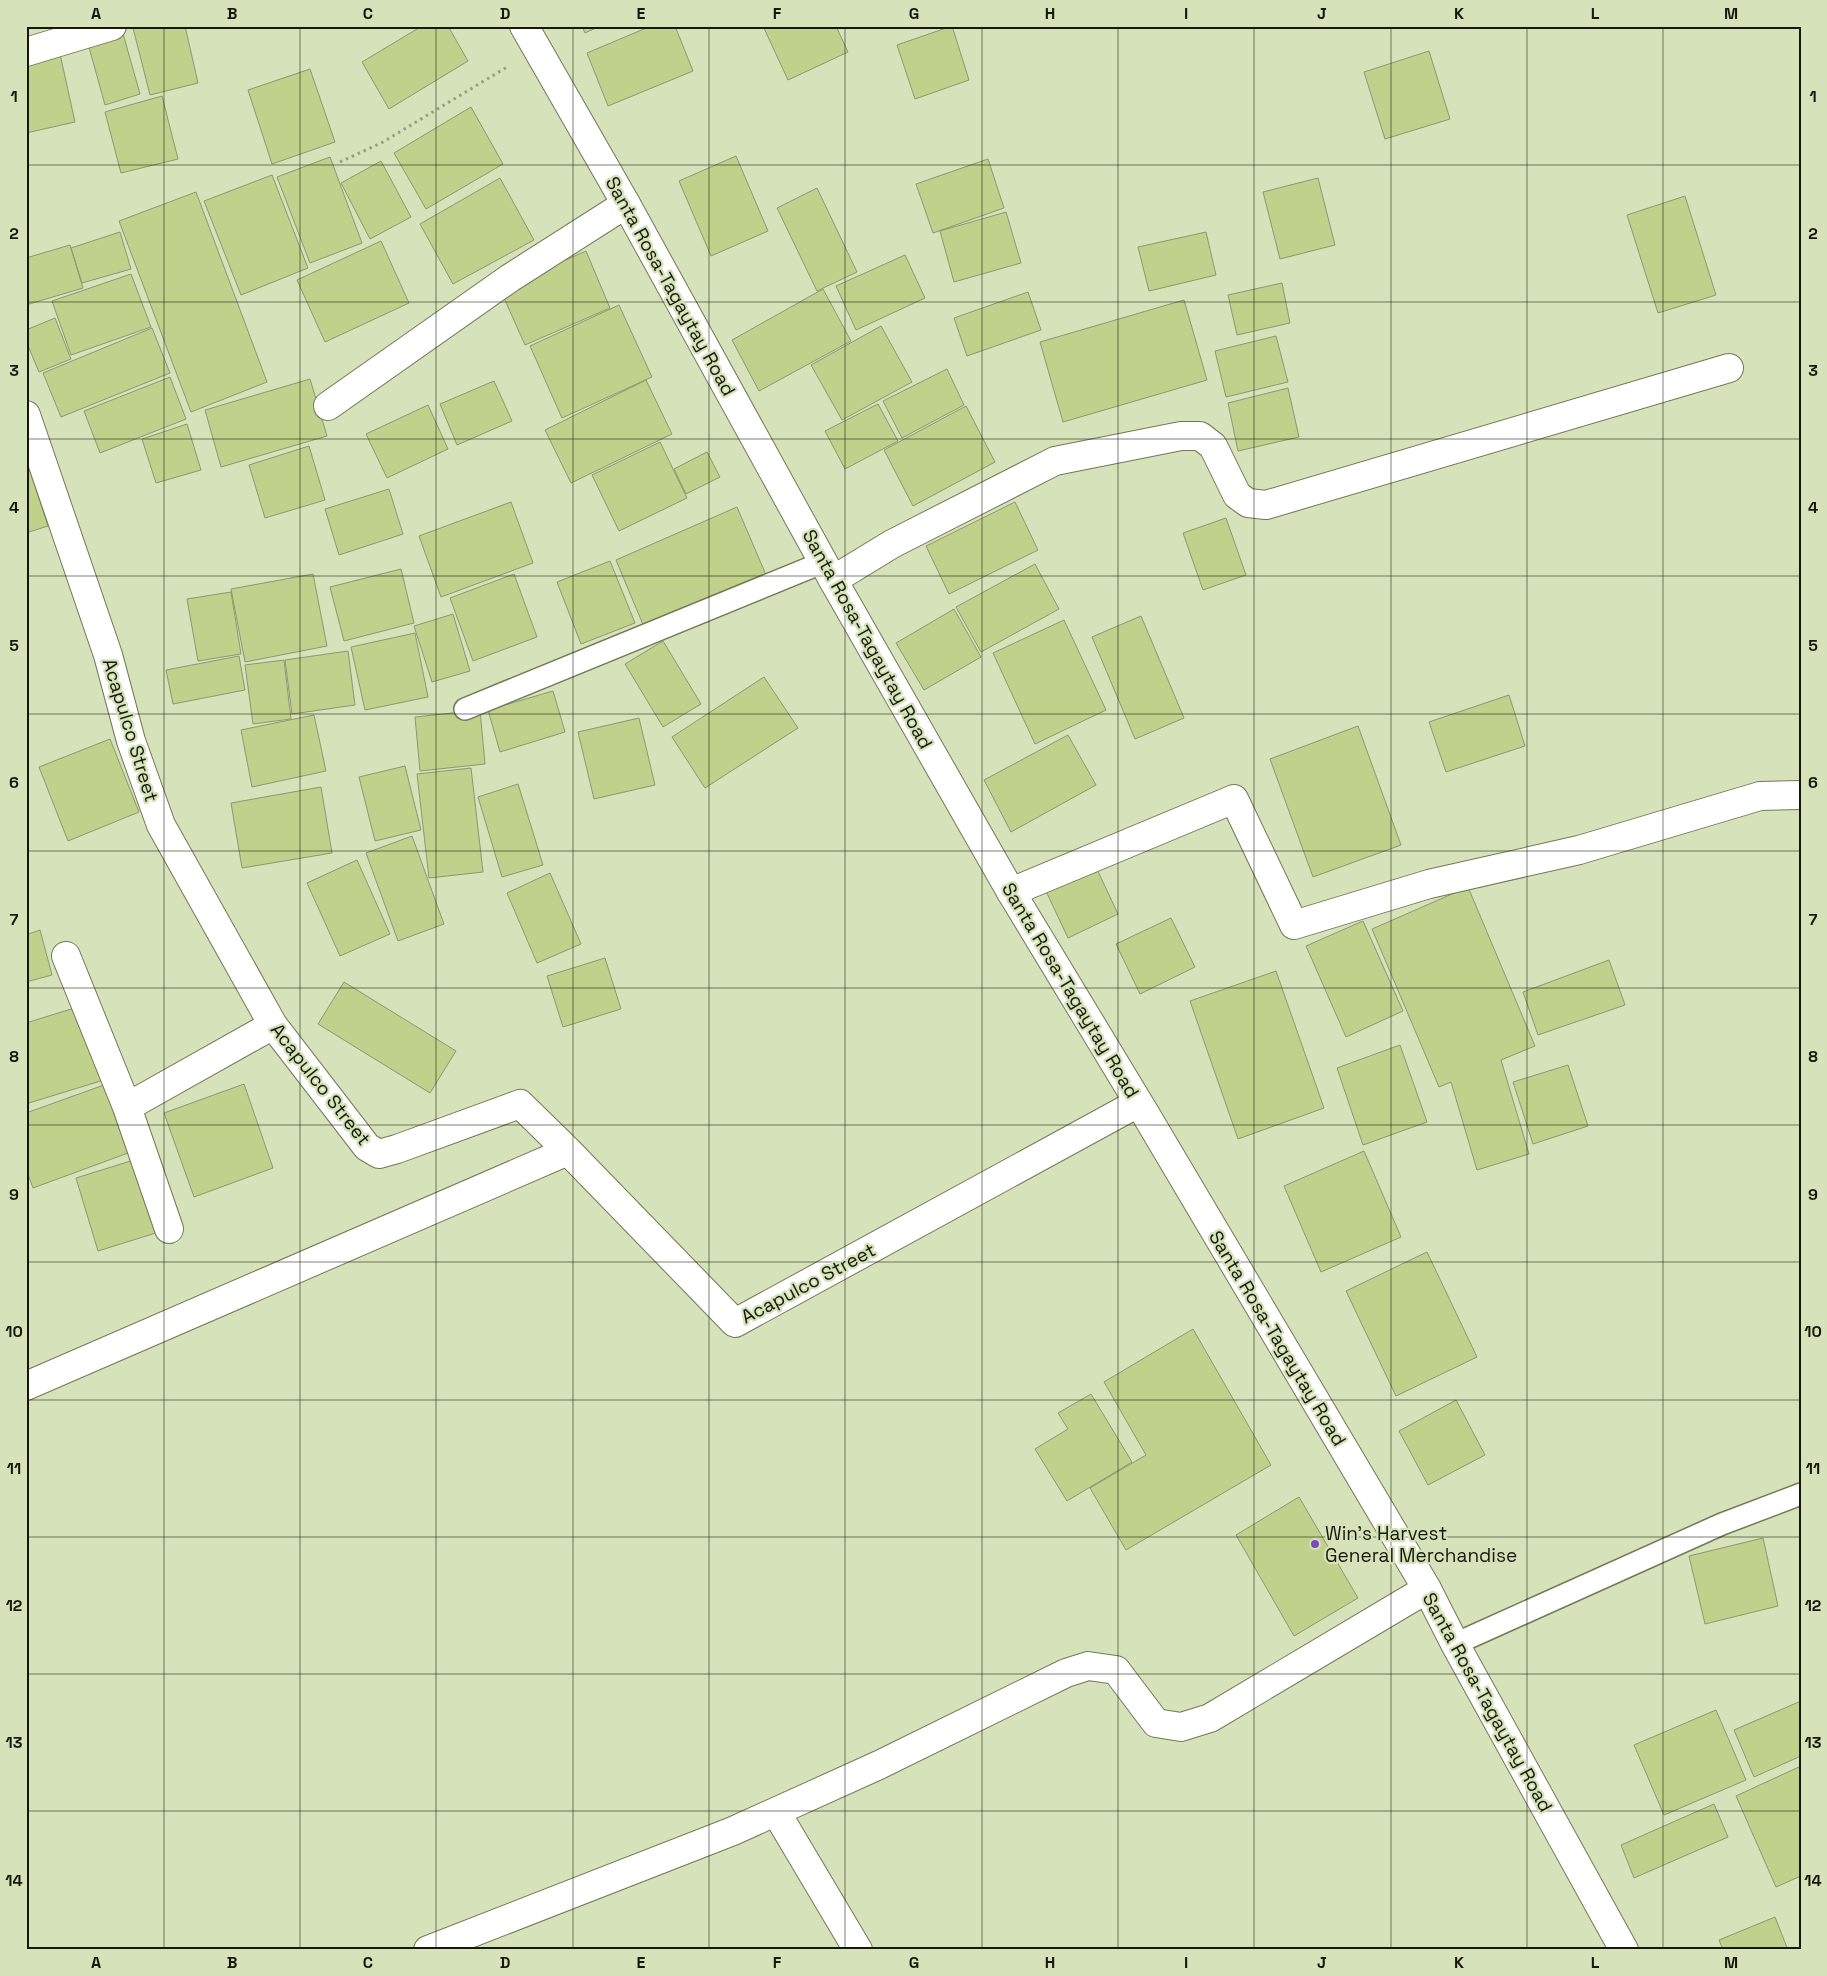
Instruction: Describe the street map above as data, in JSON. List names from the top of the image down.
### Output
{
  "streets": {
    "street": ["Santa Rosa-Tagaytay Road", "Acapulco Street"]
  },
  "crossings": [
    ["Santa Rosa-Tagaytay Road", "Acapulco Street"]
  ],
  "places": ["Win's Harvest General Merchandise"],
  "grid": {
    "columns": [
      "A",
      "B",
      "C",
      "D",
      "E",
      "F",
      "G",
      "H",
      "I",
      "J",
      "K",
      "L",
      "M"
    ],
    "rows": [
      "1",
      "2",
      "3",
      "4",
      "5",
      "6",
      "7",
      "8",
      "9",
      "10",
      "11",
      "12",
      "13",
      "14"
    ]
  }
}
